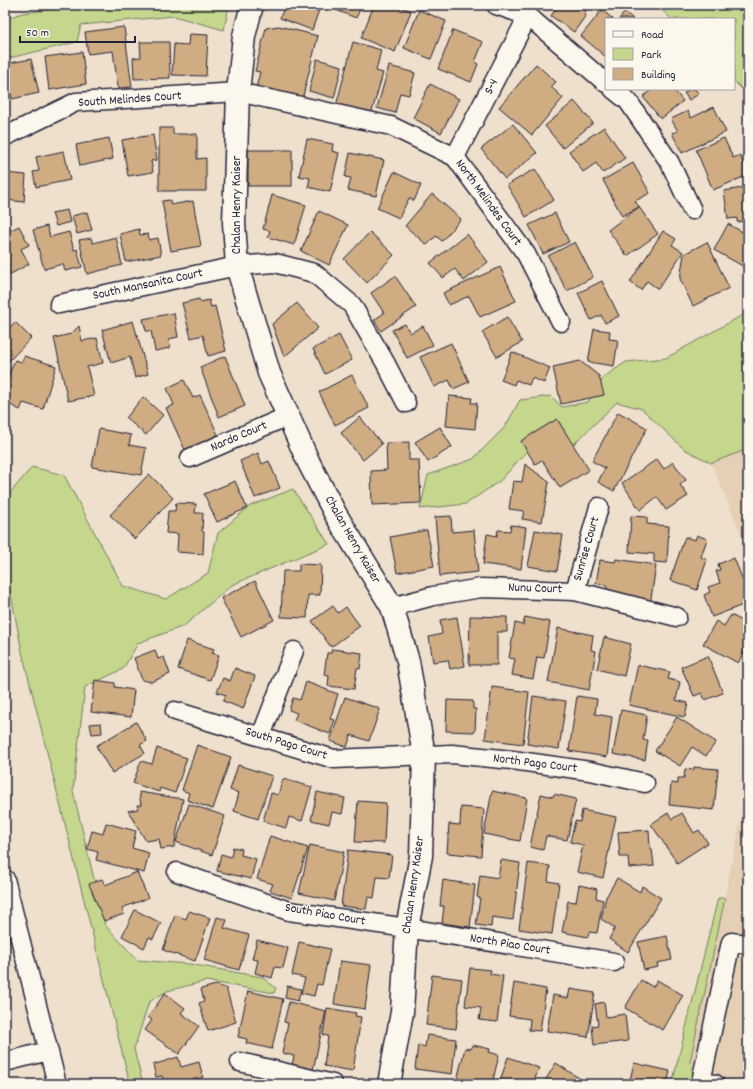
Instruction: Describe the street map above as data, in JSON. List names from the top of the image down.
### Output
{
  "streets": {
    "street": [
      "S-4",
      "South Melindes Court",
      "North Melindes Court",
      "Chalan Henry Kaiser",
      "South Mansanita Court",
      "Nardo Court",
      "Sunrise Court",
      "Nunu Court",
      "South Pago Court",
      "North Pago Court",
      "South Piao Court",
      "North Piao Court"
    ]
  },
  "crossings": [
    ["S-4", "North Melindes Court"],
    ["South Melindes Court", "North Melindes Court"],
    ["South Melindes Court", "Chalan Henry Kaiser"],
    ["North Melindes Court", "Chalan Henry Kaiser"],
    ["Chalan Henry Kaiser", "South Mansanita Court"],
    ["Chalan Henry Kaiser", "Nardo Court"],
    ["Chalan Henry Kaiser", "Nunu Court"],
    ["Chalan Henry Kaiser", "South Pago Court"],
    ["Chalan Henry Kaiser", "North Pago Court"],
    ["Chalan Henry Kaiser", "South Piao Court"],
    ["Chalan Henry Kaiser", "North Piao Court"],
    ["Sunrise Court", "Nunu Court"],
    ["South Pago Court", "North Pago Court"],
    ["South Piao Court", "North Piao Court"]
  ],
  "legend": ["Road", "Park", "Building"],
  "scale_bar": "50 m"
}
